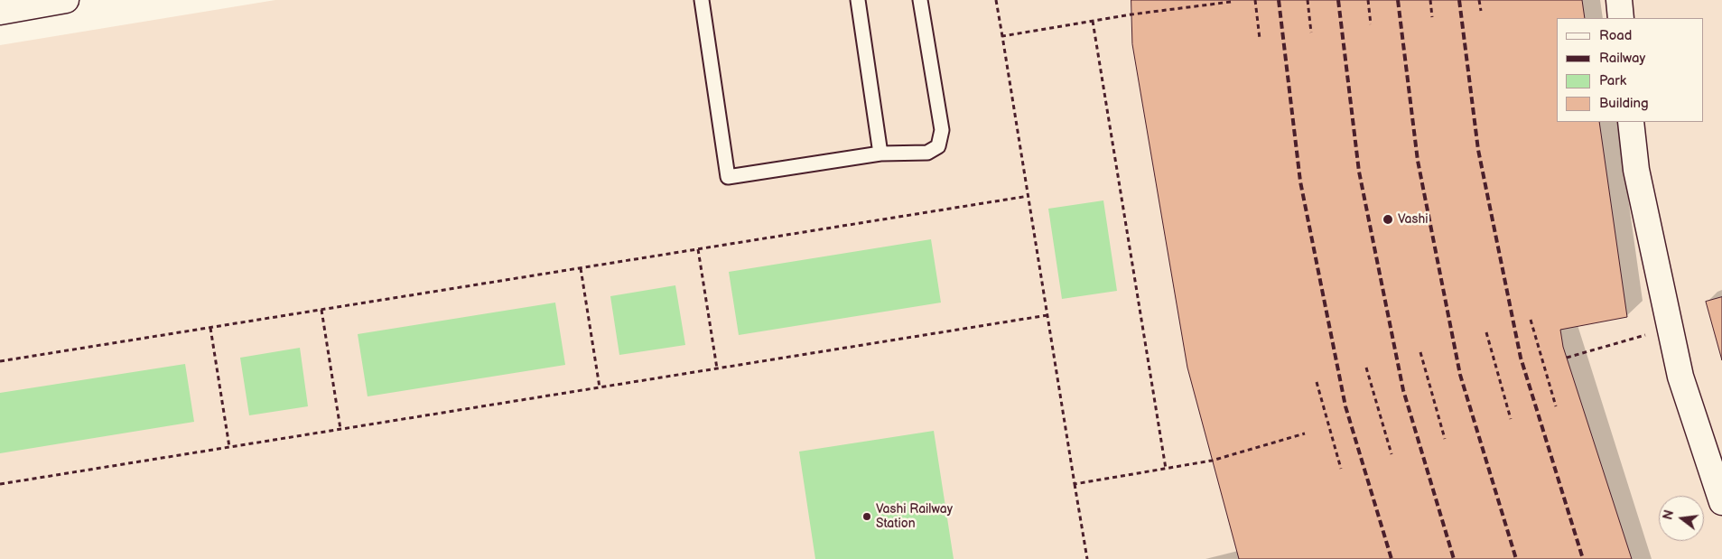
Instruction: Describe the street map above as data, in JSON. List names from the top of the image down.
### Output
{
  "places": ["Vashi", "Vashi Railway Station"],
  "legend": [
    "Road",
    "Railway",
    "Park",
    "Building"
  ],
  "north": "left"
}
